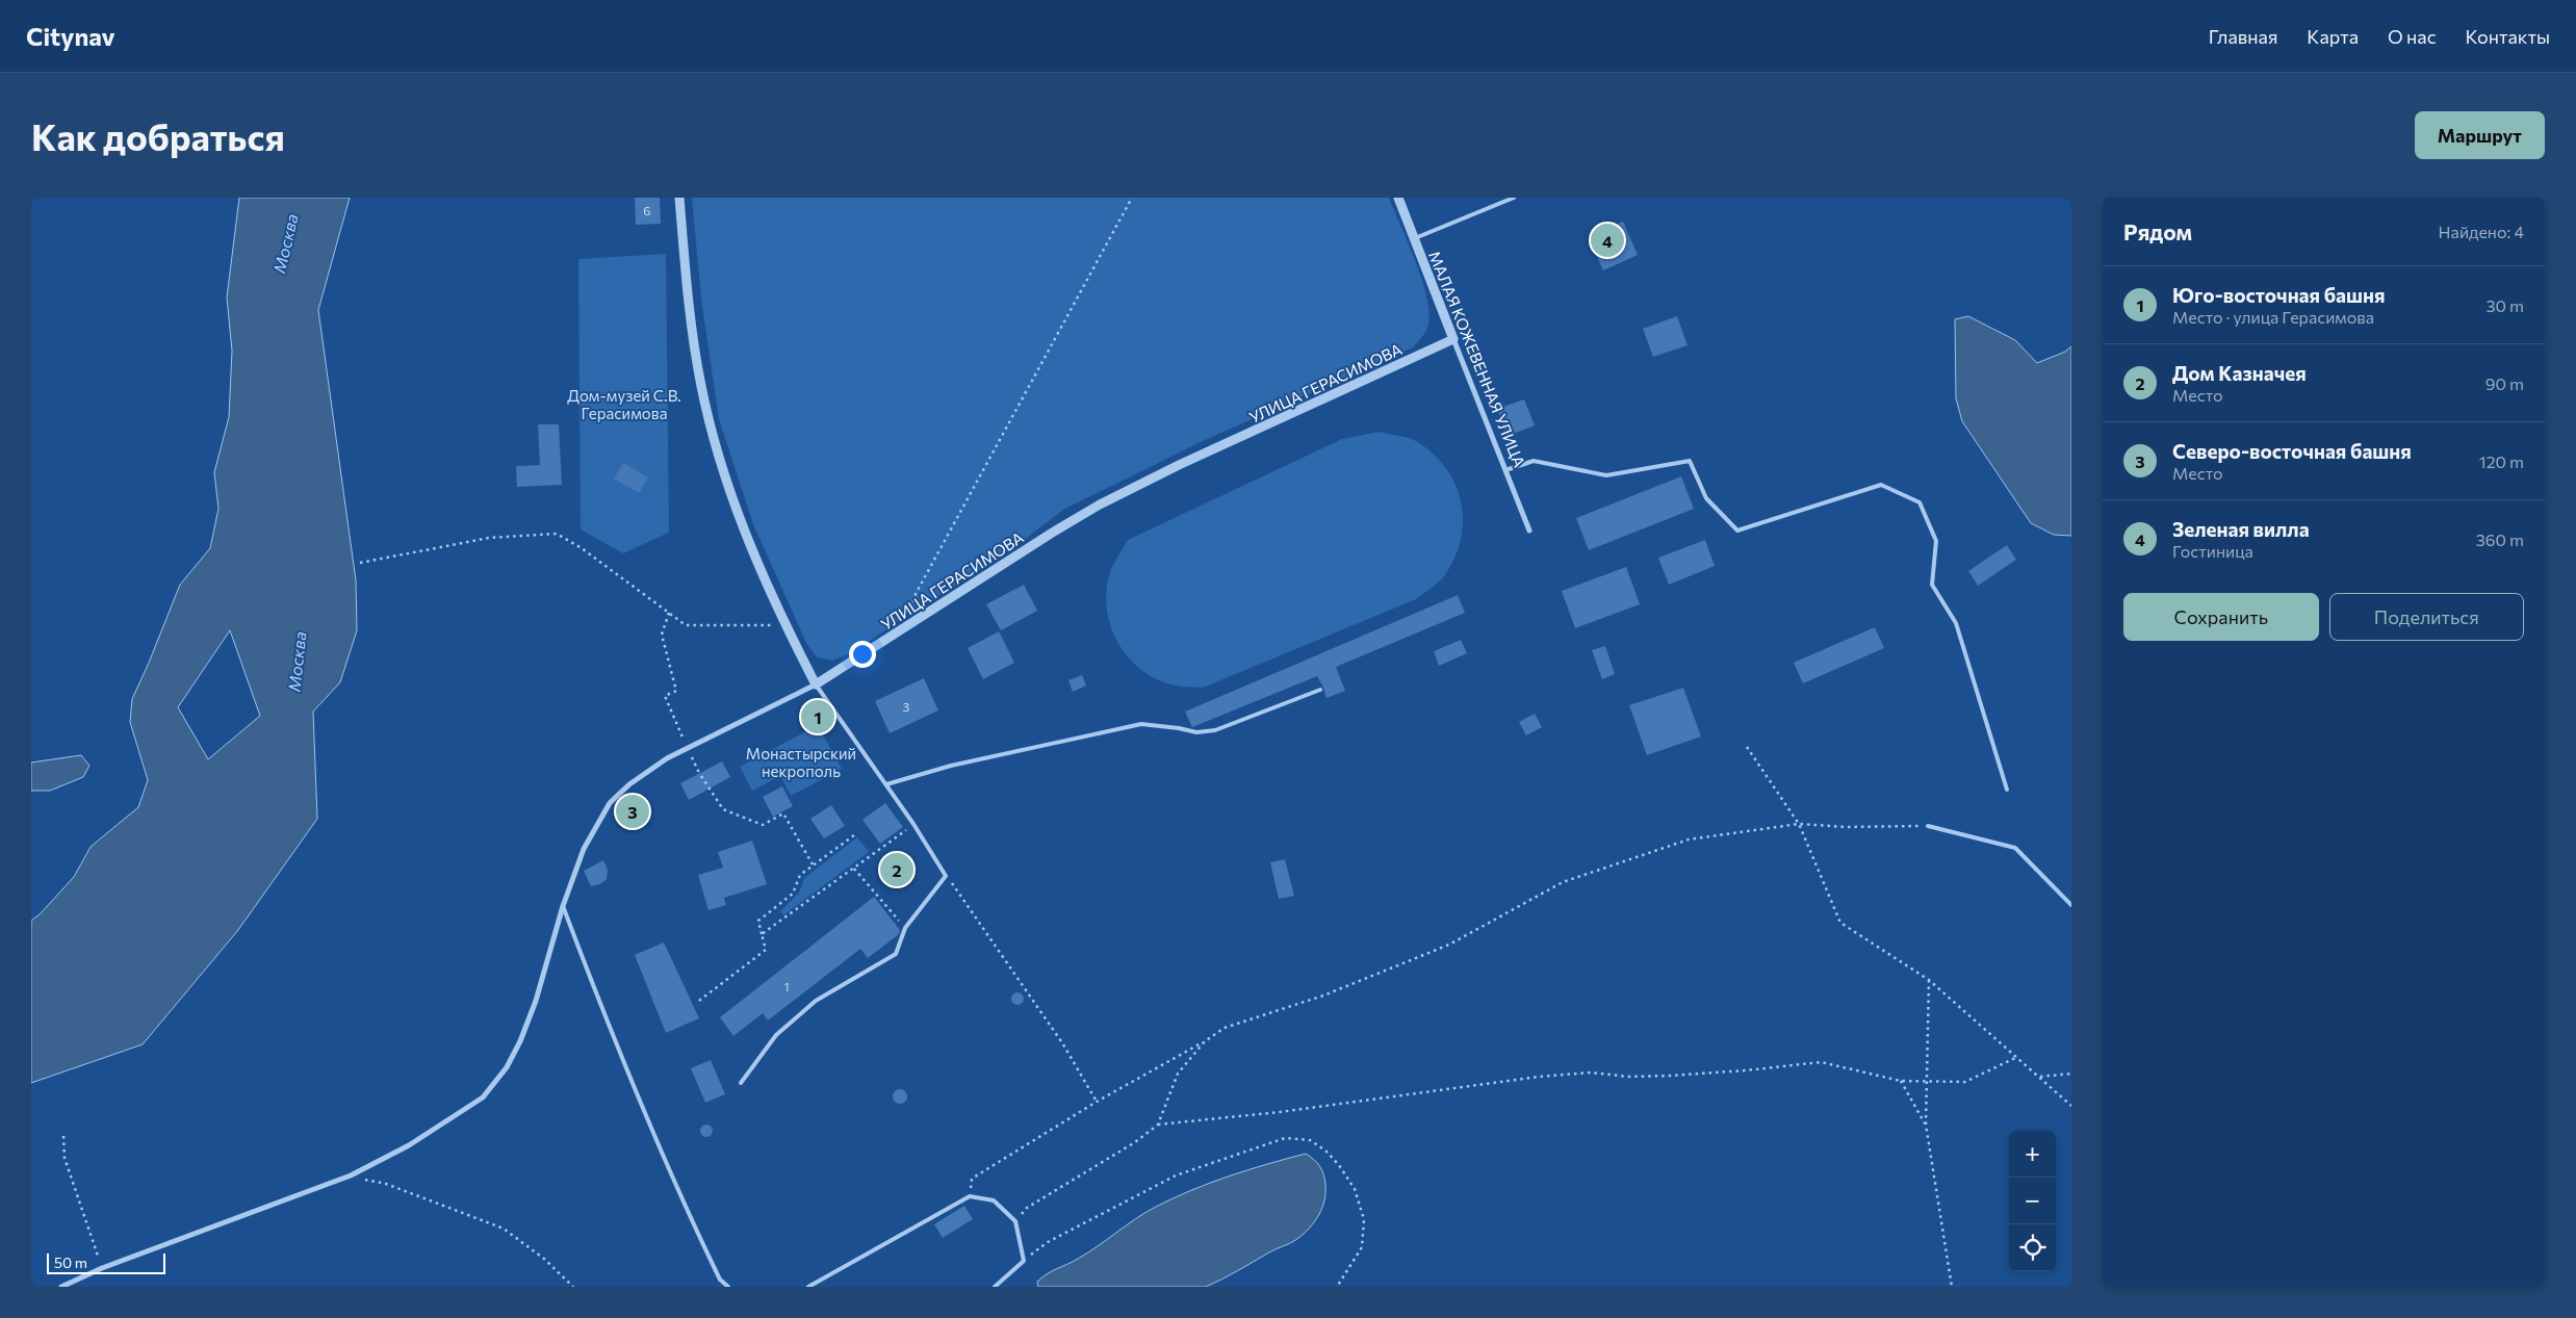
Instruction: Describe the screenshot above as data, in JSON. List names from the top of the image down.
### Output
{
  "streets": {
    "street": ["МАЛАЯ КОЖЕВЕННАЯ УЛИЦА", "УЛИЦА ГЕРАСИМОВА"]
  },
  "crossings": [
    ["МАЛАЯ КОЖЕВЕННАЯ УЛИЦА", "УЛИЦА ГЕРАСИМОВА"]
  ],
  "water": ["Москва"],
  "parks": ["Дом-музей С.В. Герасимова", "Монастырский некрополь"],
  "house_numbers": ["6", "3", "1"],
  "scale_bar": "50 m",
  "page": {
    "header": "Citynav",
    "nav": [
      "Главная",
      "Карта",
      "О нас",
      "Контакты"
    ],
    "buttons": [
      "Маршрут",
      ["Сохранить", "Поделиться"]
    ],
    "title": "Как добраться",
    "heading": ["Рядом", "Найдено: 4"],
    "pins": [
      "4",
      "1",
      "3",
      "2"
    ],
    "list": [
      {
        "mark": "1",
        "name": "Юго-восточная башня",
        "note": "Место · улица Герасимова",
        "value": "30 m"
      },
      {
        "mark": "2",
        "name": "Дом Казначея",
        "note": "Место",
        "value": "90 m"
      },
      {
        "mark": "3",
        "name": "Северо-восточная башня",
        "note": "Место",
        "value": "120 m"
      },
      {
        "mark": "4",
        "name": "Зеленая вилла",
        "note": "Гостиница",
        "value": "360 m"
      }
    ],
    "map_buttons": ["+", "−"],
    "scale": "50 m"
  }
}
